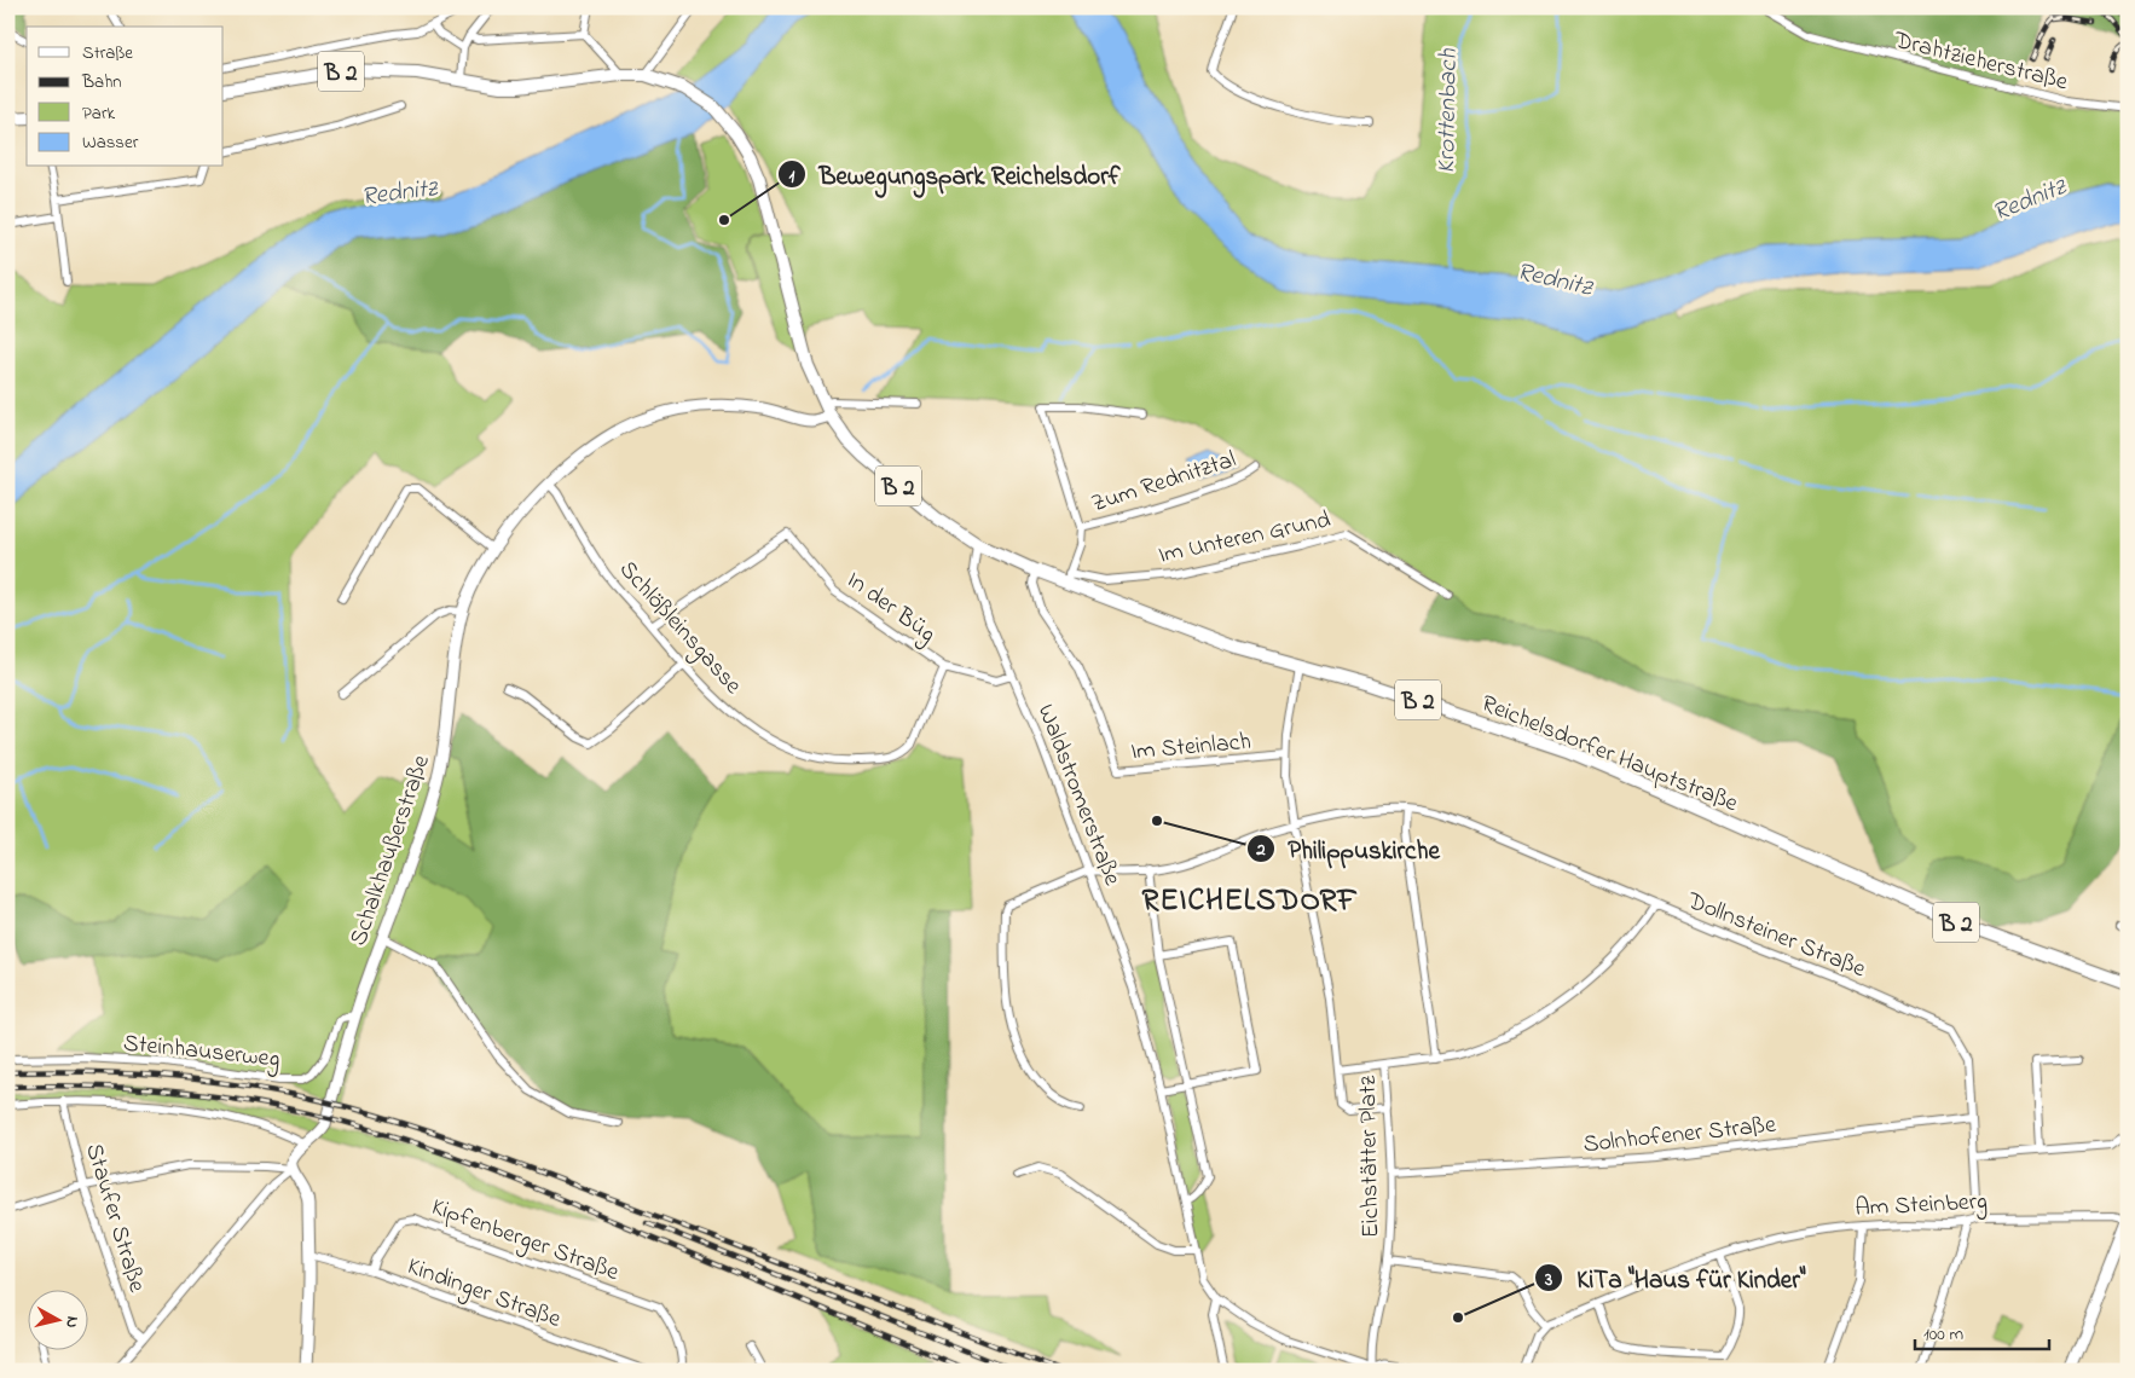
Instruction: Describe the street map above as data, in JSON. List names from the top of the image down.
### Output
{
  "streets": {
    "main road": ["B 2", "Reichelsdorfer Hauptstraße", "Schalkhaußerstraße"],
    "street": [
      "Drahtzieherstraße",
      "Zum Rednitztal",
      "Im Unteren Grund",
      "In der Büg",
      "Schlößleinsgasse",
      "Im Steinlach",
      "Waldstromerstraße",
      "Dollnsteiner Straße",
      "Steinhauserweg",
      "Solnhofener Straße",
      "Eichstätter Platz",
      "Am Steinberg",
      "Staufer Straße",
      "Kipfenberger Straße",
      "Kindinger Straße"
    ]
  },
  "crossings": [
    ["B 2", "Reichelsdorfer Hauptstraße"],
    ["Im Unteren Grund", "Reichelsdorfer Hauptstraße"],
    ["In der Büg", "Schlößleinsgasse"],
    ["In der Büg", "Waldstromerstraße"],
    ["Schlößleinsgasse", "Schalkhaußerstraße"],
    ["Im Steinlach", "Reichelsdorfer Hauptstraße"],
    ["Reichelsdorfer Hauptstraße", "Waldstromerstraße"],
    ["Reichelsdorfer Hauptstraße", "Schalkhaußerstraße"],
    ["Waldstromerstraße", "Dollnsteiner Straße"],
    ["Waldstromerstraße", "Eichstätter Platz"],
    ["Schalkhaußerstraße", "Steinhauserweg"],
    ["Schalkhaußerstraße", "Staufer Straße"],
    ["Dollnsteiner Straße", "Solnhofener Straße"],
    ["Dollnsteiner Straße", "Eichstätter Platz"],
    ["Dollnsteiner Straße", "Am Steinberg"],
    ["Solnhofener Straße", "Eichstätter Platz"],
    ["Kipfenberger Straße", "Kindinger Straße"]
  ],
  "districts": ["REICHELSDORF"],
  "water": ["Krottenbach", "Rednitz"],
  "places": ["Bewegungspark Reichelsdorf", "Philippuskirche", "KiTa \"Haus für Kinder\""],
  "legend": [
    "Straße",
    "Bahn",
    "Park",
    "Wasser"
  ],
  "scale_bar": "100 m",
  "north": "right"
}
